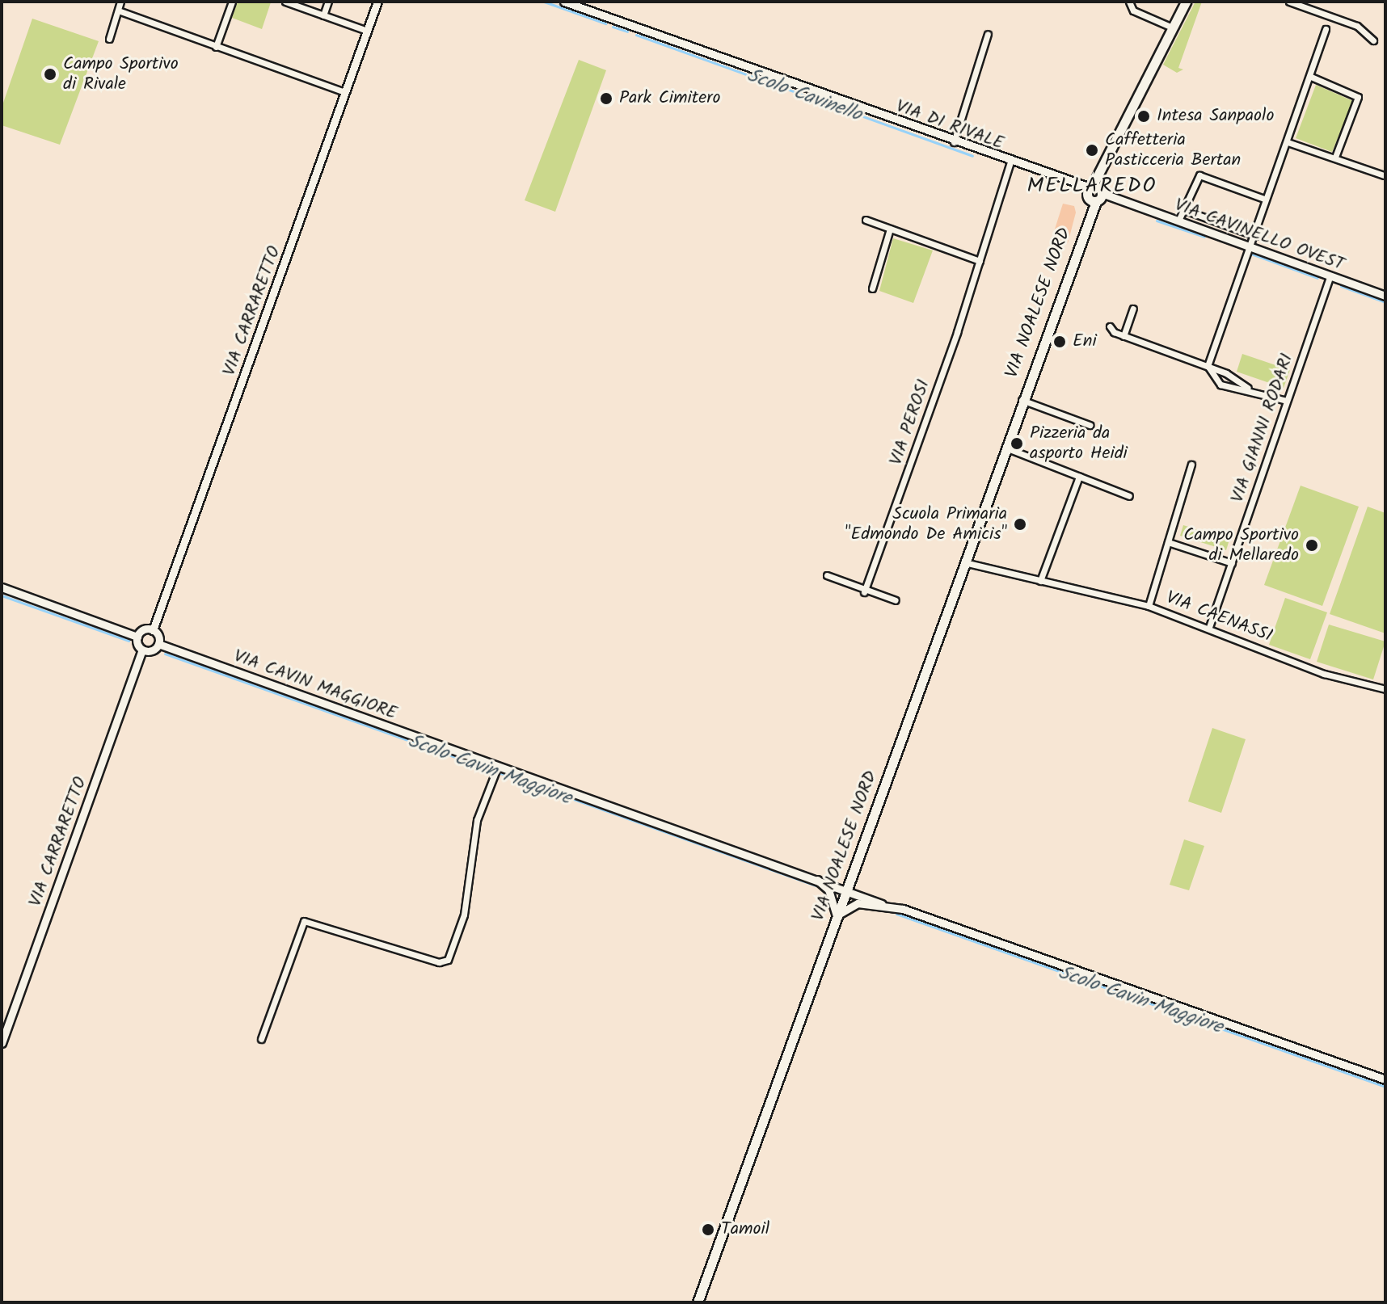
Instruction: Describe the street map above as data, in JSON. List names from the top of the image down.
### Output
{
  "streets": {
    "main road": ["VIA NOALESE NORD"],
    "street": [
      "VIA DI RIVALE",
      "VIA CAVINELLO OVEST",
      "VIA CARRARETTO",
      "VIA PEROSI",
      "VIA GIANNI RODARI",
      "VIA CAENASSI",
      "VIA CAVIN MAGGIORE"
    ]
  },
  "crossings": [
    ["VIA DI RIVALE", "VIA CAVINELLO OVEST"],
    ["VIA DI RIVALE", "VIA NOALESE NORD"],
    ["VIA DI RIVALE", "VIA PEROSI"],
    ["VIA CAVINELLO OVEST", "VIA NOALESE NORD"],
    ["VIA CAVINELLO OVEST", "VIA GIANNI RODARI"],
    ["VIA NOALESE NORD", "VIA CAENASSI"],
    ["VIA NOALESE NORD", "VIA CAVIN MAGGIORE"],
    ["VIA GIANNI RODARI", "VIA CAENASSI"]
  ],
  "districts": ["MELLAREDO"],
  "water": ["Scolo Cavinello", "Scolo Cavin Maggiore"],
  "places": [
    "Campo Sportivo di Rivale",
    "Park Cimitero",
    "Intesa Sanpaolo",
    "Caffetteria Pasticceria Bertan",
    "Eni",
    "Pizzeria da asporto Heidi",
    "Scuola Primaria \"Edmondo De Amicis\"",
    "Campo Sportivo di Mellaredo",
    "Tamoil"
  ]
}
